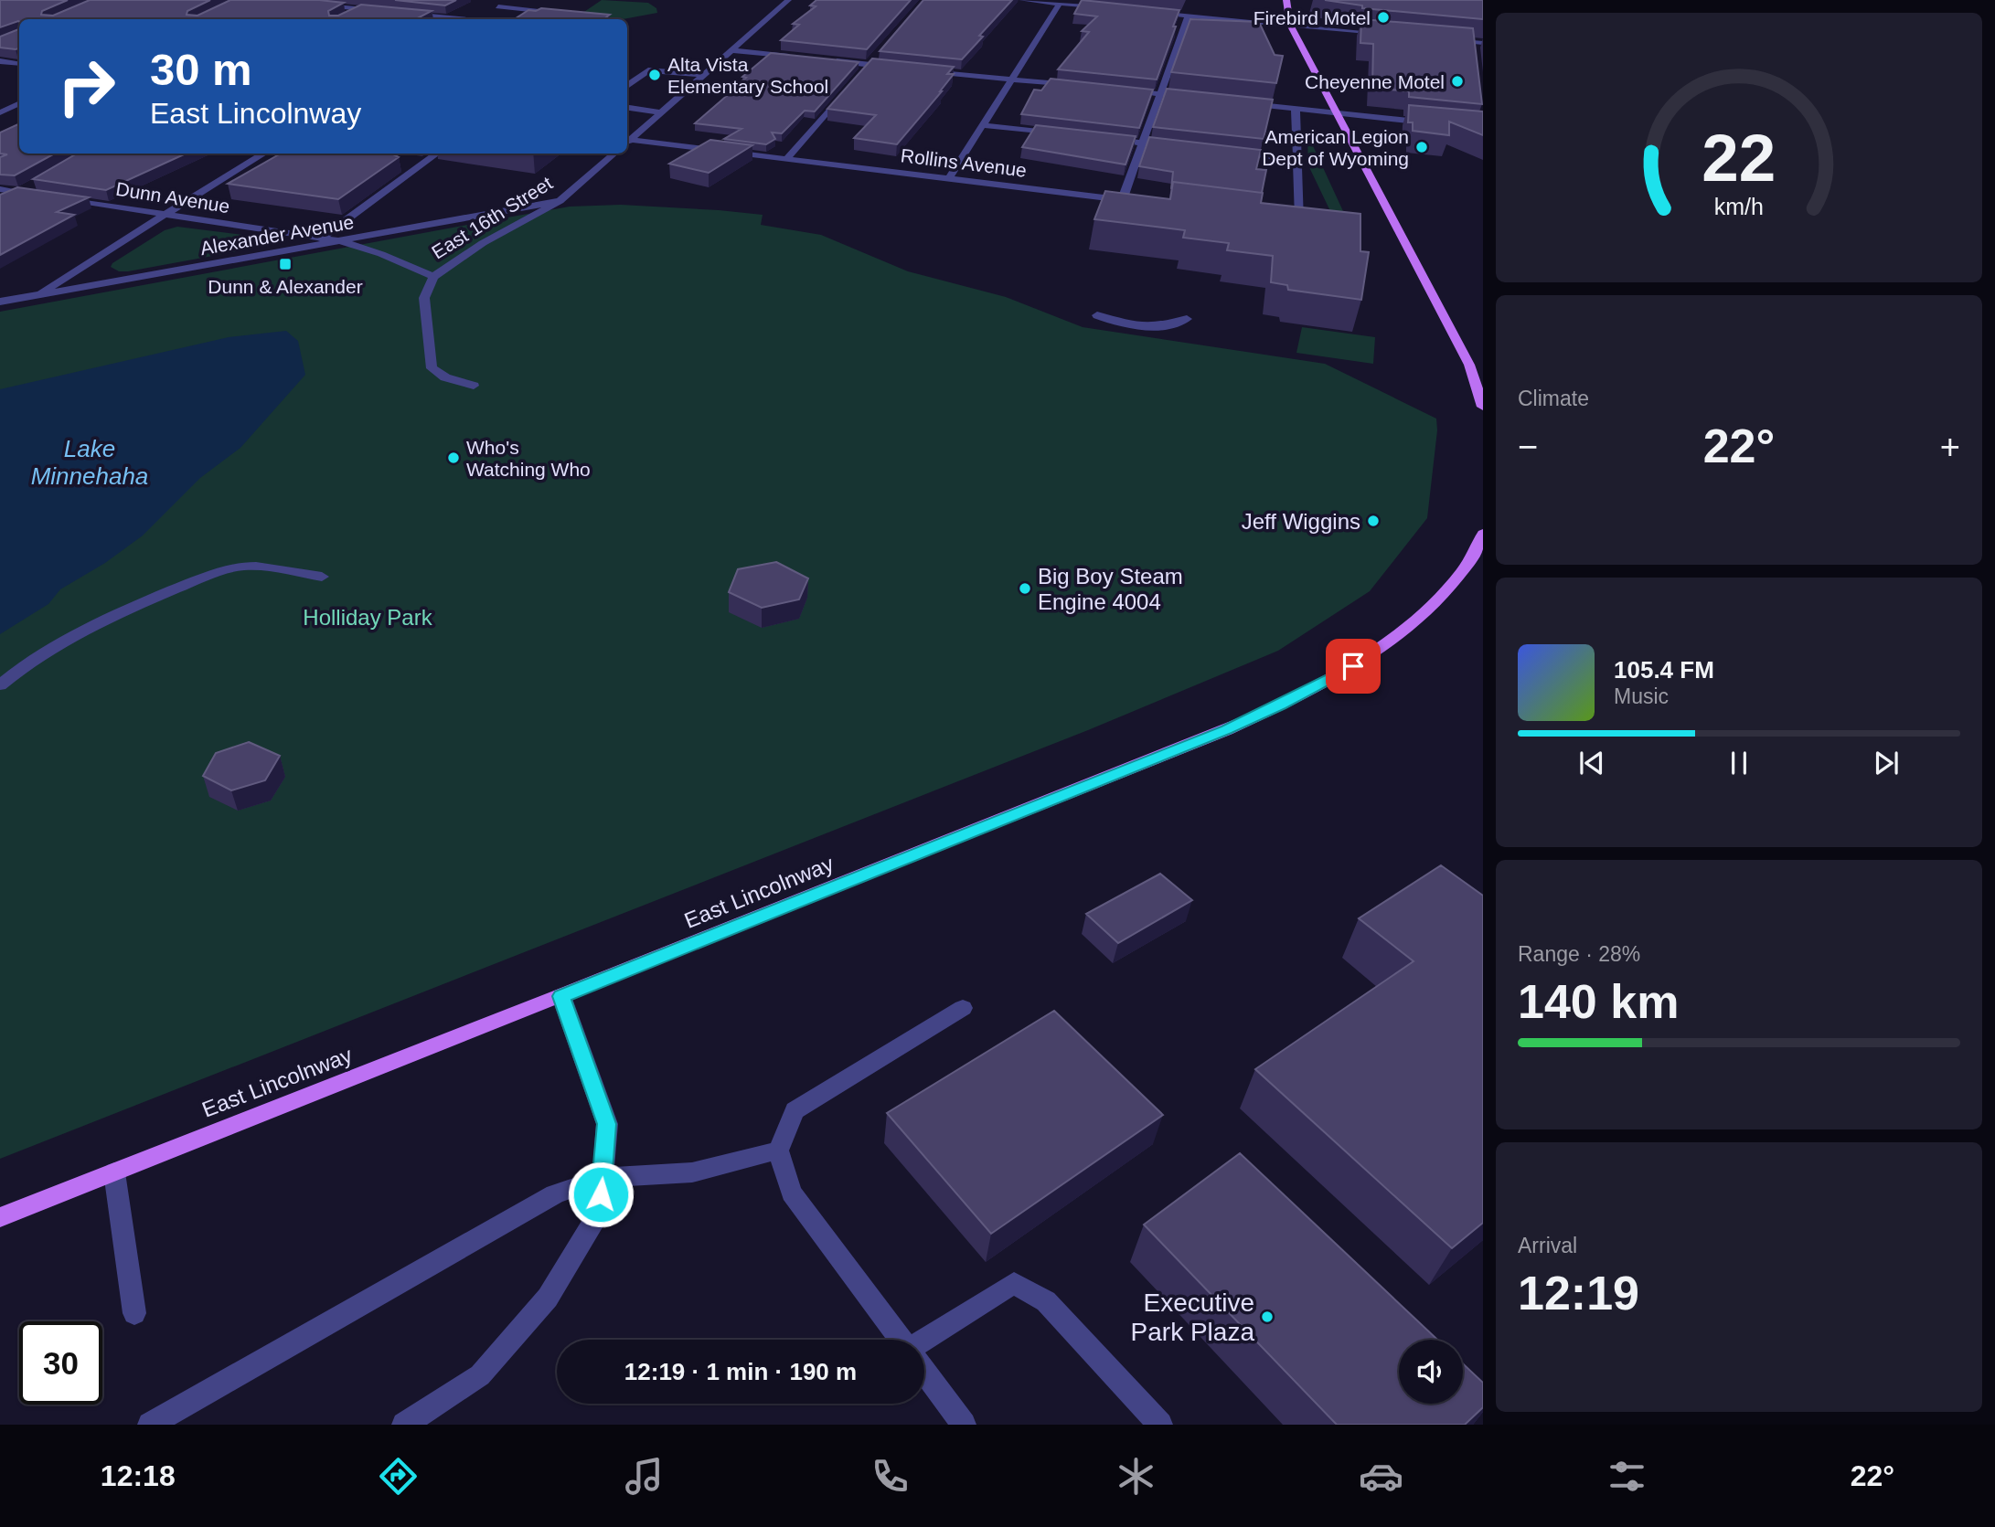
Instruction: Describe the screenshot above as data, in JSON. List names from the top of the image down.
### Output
{
  "streets": {
    "main road": ["East Lincolnway"],
    "street": [
      "Rollins Avenue",
      "Dunn Avenue",
      "East 16th Street",
      "Alexander Avenue"
    ]
  },
  "crossings": [
    ["Dunn Avenue", "Alexander Avenue"],
    ["East 16th Street", "Alexander Avenue"]
  ],
  "water": ["Lake Minnehaha"],
  "parks": ["Holliday Park"],
  "places": {
    "other": [
      "Firebird Motel",
      "Alta Vista Elementary School",
      "Cheyenne Motel",
      "American Legion Dept of Wyoming",
      "Who's Watching Who",
      "Jeff Wiggins",
      "Big Boy Steam Engine 4004",
      "Executive Park Plaza"
    ],
    "transit": ["Dunn & Alexander"]
  },
  "page": {
    "turn": ["30 m", "East Lincolnway"],
    "tile": [
      "Climate",
      ["Range · 28%", "140 km"],
      ["Arrival", "12:19"]
    ],
    "heat": ["−", "22°", "+"],
    "song": ["105.4 FM", "Music"],
    "limit": "30",
    "trip": "12:19 · 1 min · 190 m",
    "tabs": ["12:18", "22°"],
    "gauge": ["22", "km/h"]
  }
}
